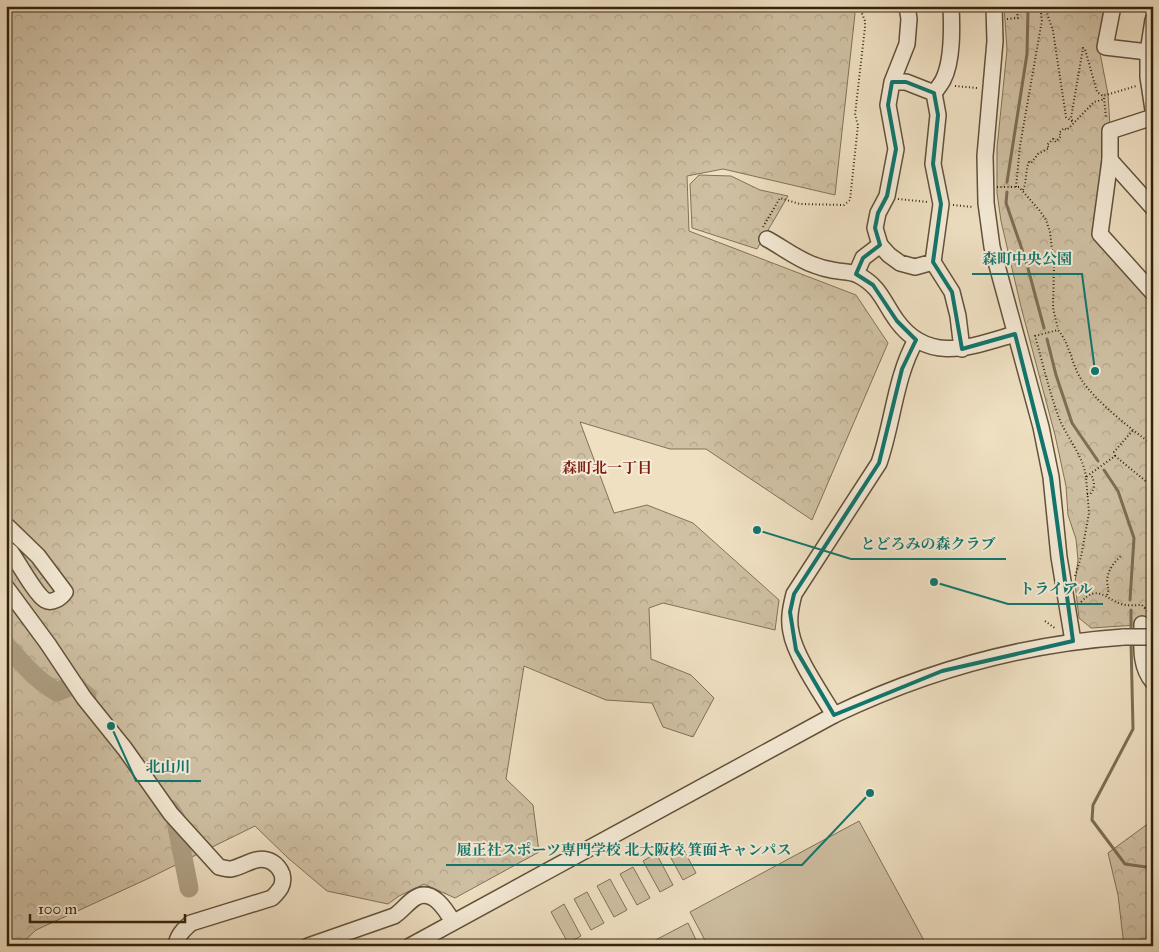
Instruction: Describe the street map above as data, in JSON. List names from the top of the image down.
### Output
{
  "districts": ["森町北一丁目"],
  "places": [
    "森町中央公園",
    "とどろみの森クラブ",
    "トライアル",
    "北山川",
    "履正社スポーツ専門学校 北大阪校 箕面キャンパス"
  ],
  "scale_bar": "100 m"
}
